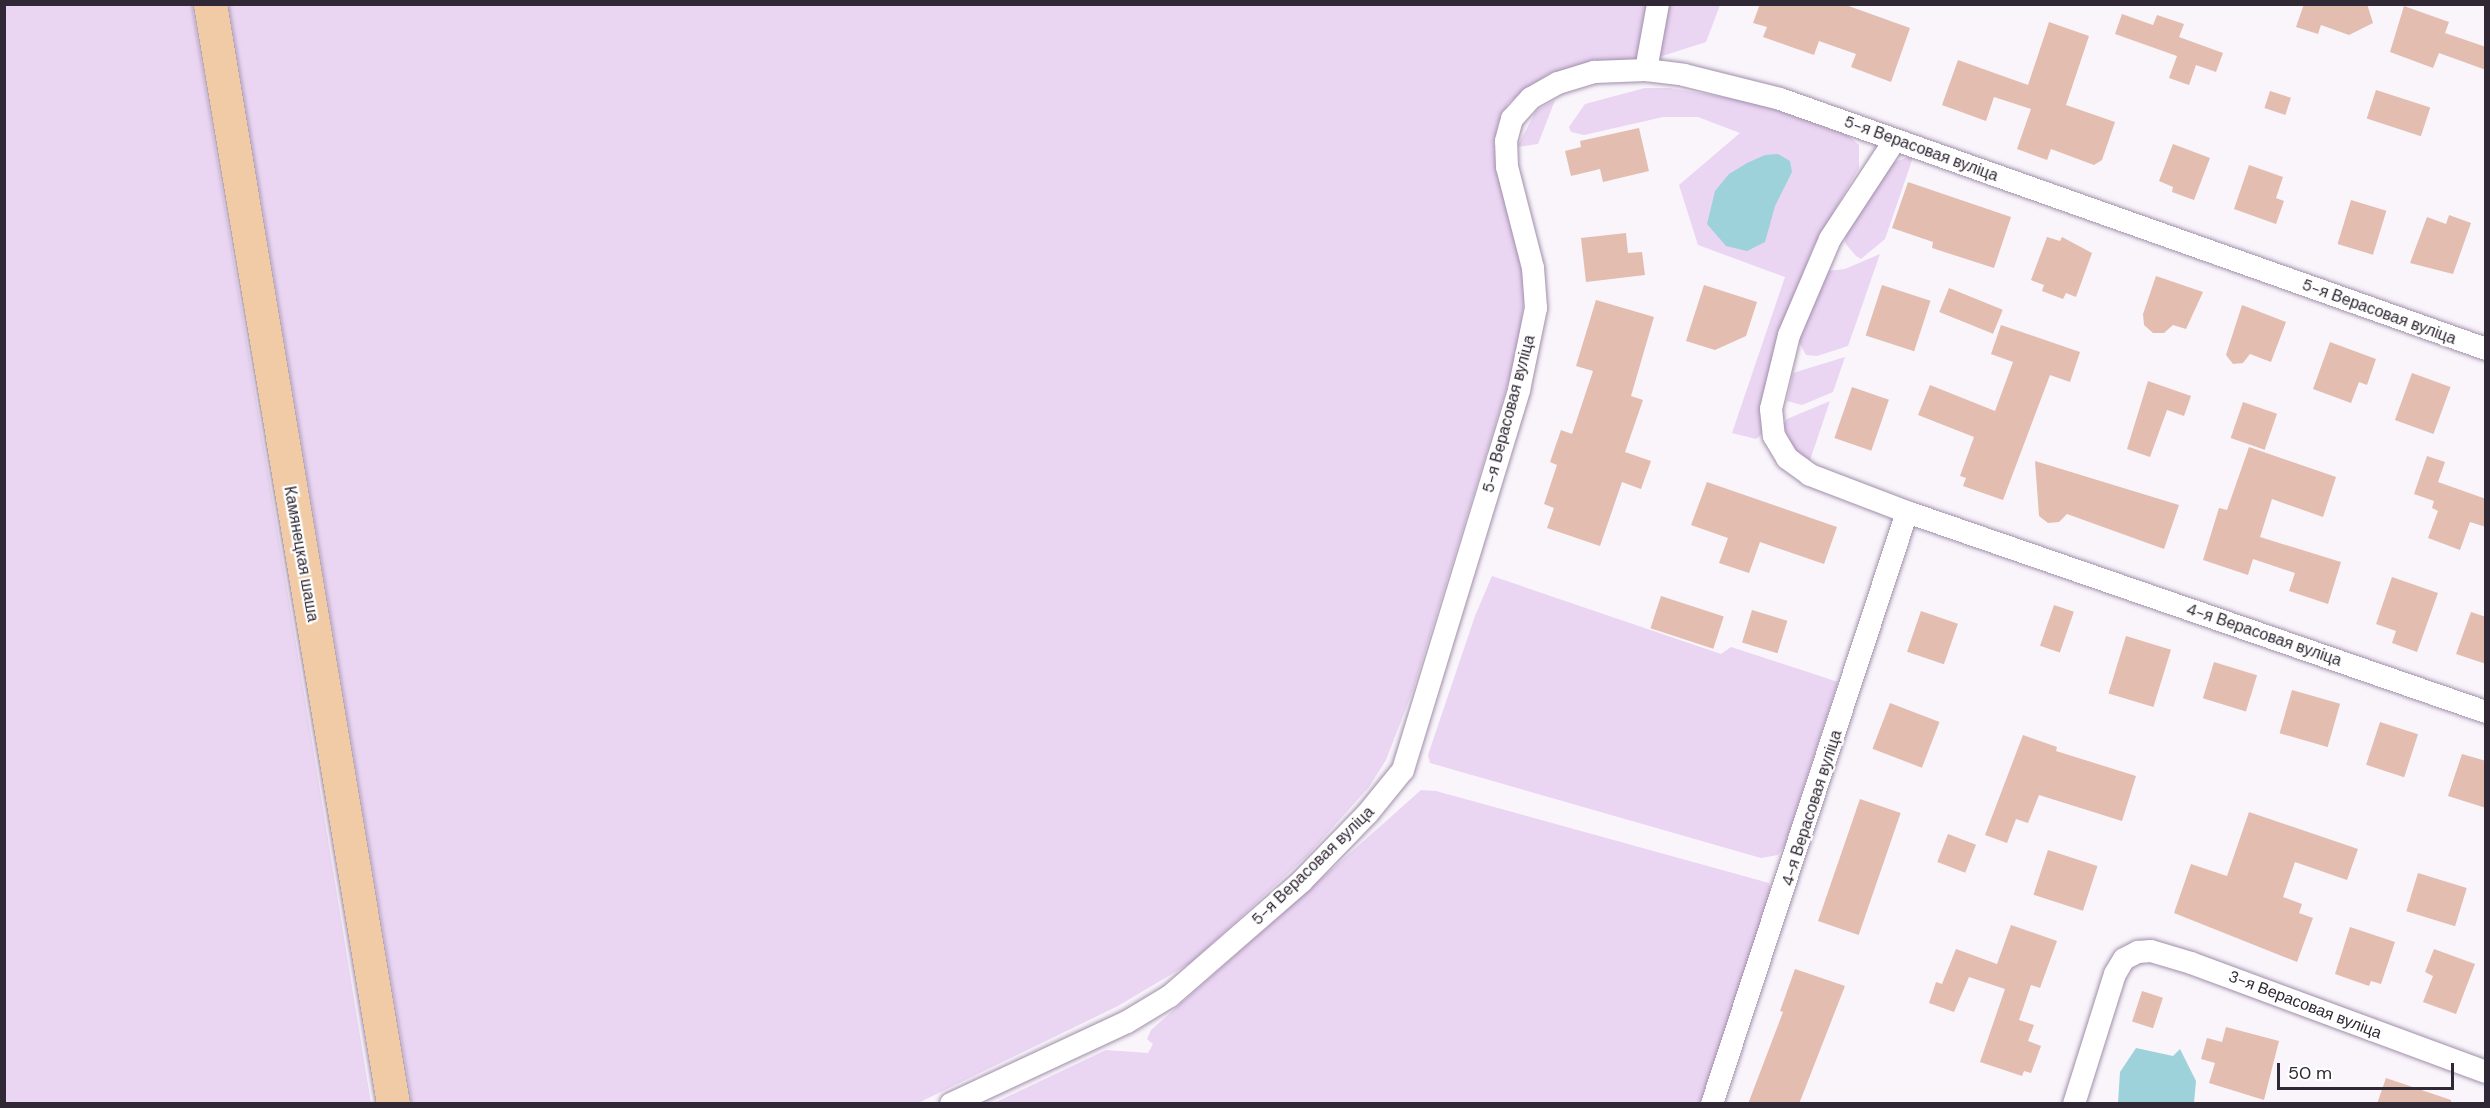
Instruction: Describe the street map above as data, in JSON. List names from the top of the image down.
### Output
{
  "streets": {
    "main road": ["Камянецкая шаша"],
    "street": ["5-я Верасовая вуліца", "4-я Верасовая вуліца", "3-я Верасовая вуліца"]
  },
  "crossings": [
    ["5-я Верасовая вуліца", "4-я Верасовая вуліца"]
  ],
  "scale_bar": "50 m"
}
